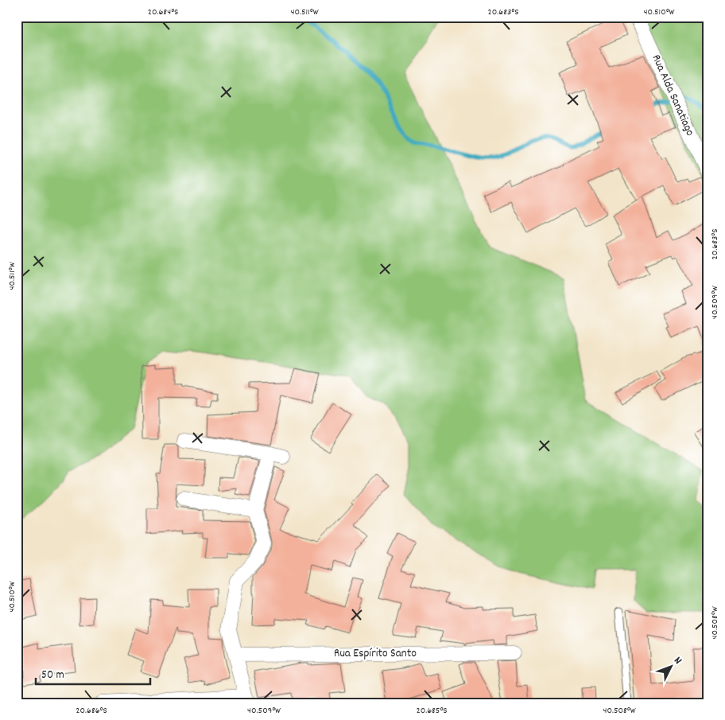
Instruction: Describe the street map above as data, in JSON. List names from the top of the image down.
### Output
{
  "streets": {
    "street": ["Rua Alda Sanatiago", "Rua Espírito Santo"]
  },
  "scale_bar": "50 m",
  "north": "top right",
  "coordinates": [
    "20.684°S",
    "40.511°W",
    "20.683°S",
    "40.510°W",
    "40.509°W",
    "40.508°W",
    "20.686°S",
    "20.685°S"
  ]
}
